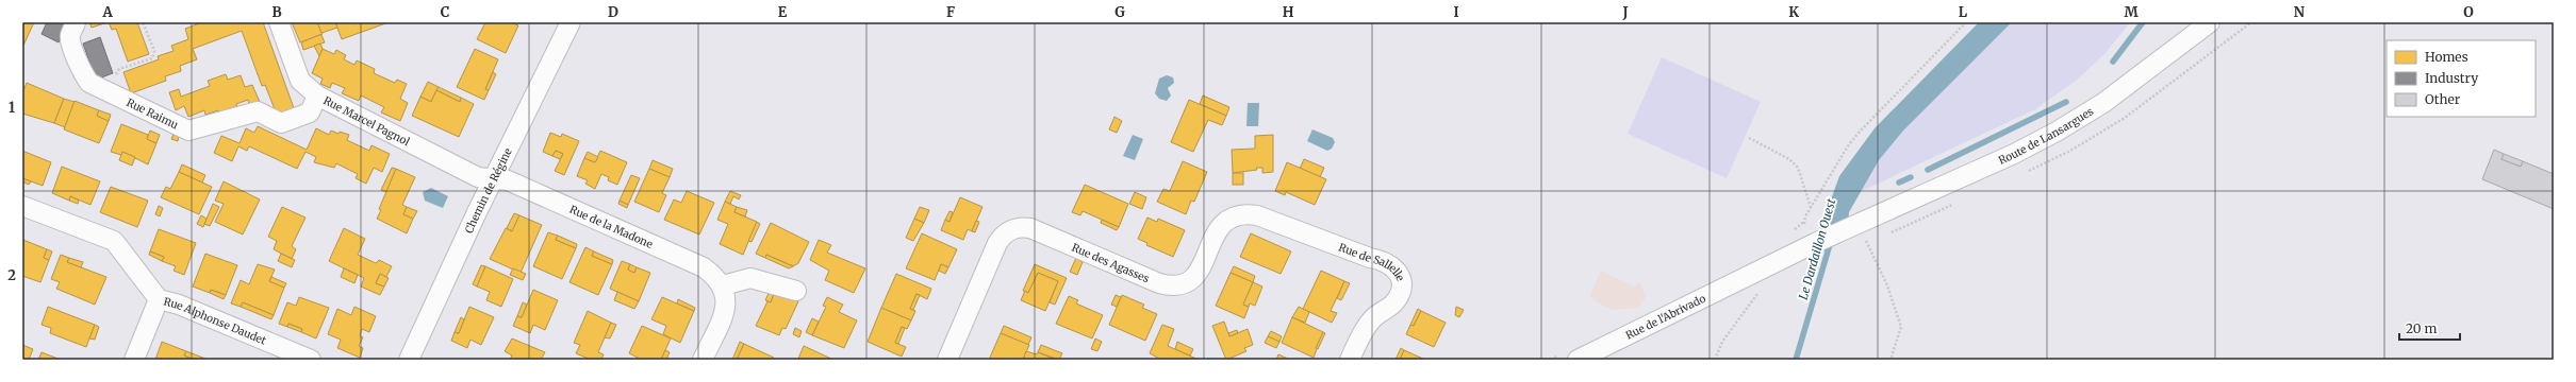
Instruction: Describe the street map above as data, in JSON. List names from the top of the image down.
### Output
{
  "streets": {
    "street": [
      "Rue Raimu",
      "Rue Marcel Pagnol",
      "Route de Lansargues",
      "Chemin de Régine",
      "Rue de la Madone",
      "Rue des Agasses",
      "Rue de Sallelle",
      "Rue de l'Abrivado",
      "Rue Alphonse Daudet"
    ]
  },
  "crossings": [
    ["Rue Raimu", "Rue Marcel Pagnol"],
    ["Rue Marcel Pagnol", "Chemin de Régine"],
    ["Rue Marcel Pagnol", "Rue de la Madone"],
    ["Route de Lansargues", "Rue de l'Abrivado"],
    ["Chemin de Régine", "Rue de la Madone"],
    ["Rue des Agasses", "Rue de Sallelle"]
  ],
  "water": ["Le Dardaillon Ouest"],
  "legend": ["Homes", "Industry", "Other"],
  "scale_bar": "20 m",
  "grid": {
    "columns": [
      "A",
      "B",
      "C",
      "D",
      "E",
      "F",
      "G",
      "H",
      "I",
      "J",
      "K",
      "L",
      "M",
      "N",
      "O"
    ],
    "rows": ["1", "2"]
  }
}
